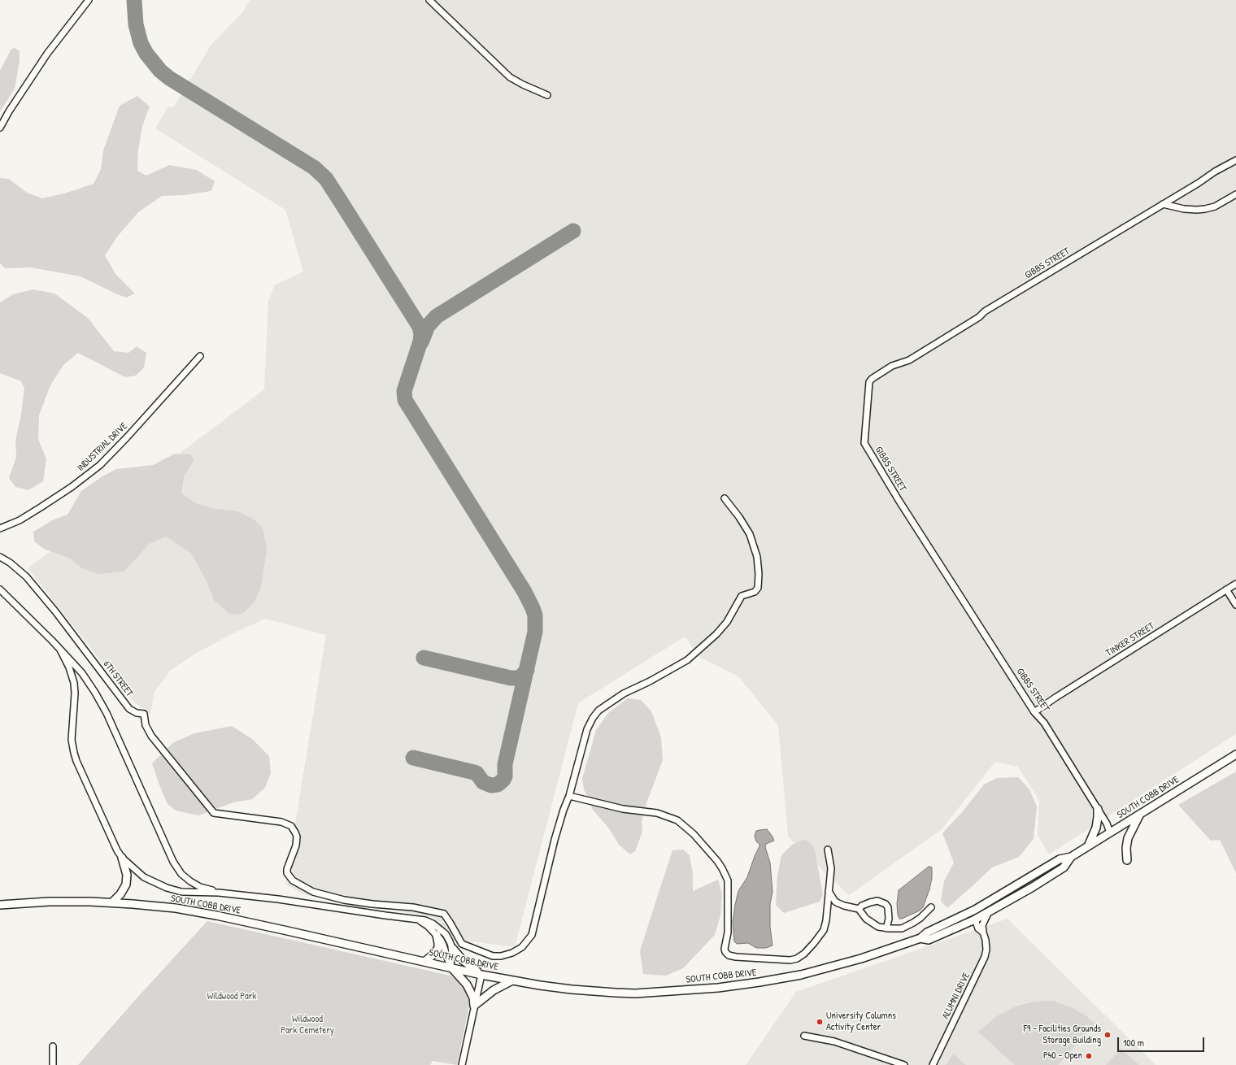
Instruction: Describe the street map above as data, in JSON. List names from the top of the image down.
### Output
{
  "streets": {
    "main road": ["SOUTH COBB DRIVE"],
    "street": [
      "GIBBS STREET",
      "INDUSTRIAL DRIVE",
      "TINKER STREET",
      "6TH STREET",
      "ALUMNI DRIVE"
    ]
  },
  "crossings": [
    ["GIBBS STREET", "TINKER STREET"],
    ["GIBBS STREET", "SOUTH COBB DRIVE"],
    ["SOUTH COBB DRIVE", "ALUMNI DRIVE"]
  ],
  "parks": ["Wildwood Park", "Wildwood Park Cemetery"],
  "places": ["University Columns Activity Center", "F9 - Facilities Grounds Storage Building", "P40 - Open"],
  "scale_bar": "100 m"
}
